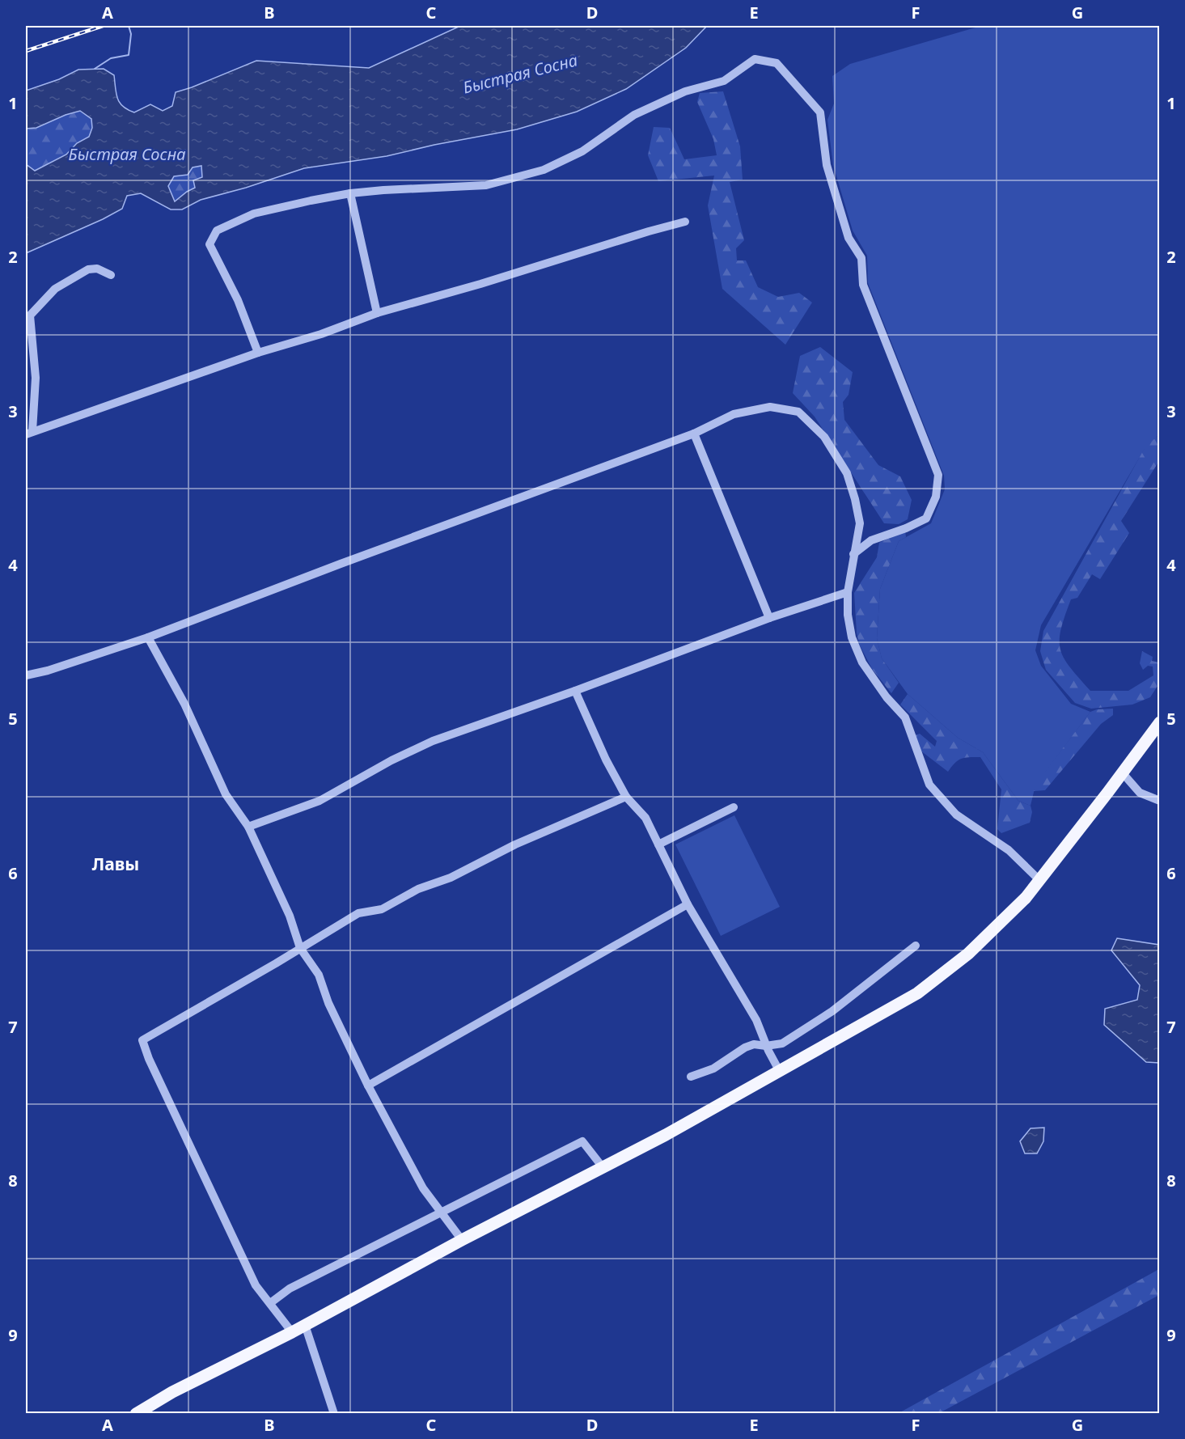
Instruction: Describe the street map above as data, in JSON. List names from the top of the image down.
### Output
{
  "districts": ["Лавы"],
  "water": ["Быстрая Сосна"],
  "grid": {
    "columns": [
      "A",
      "B",
      "C",
      "D",
      "E",
      "F",
      "G"
    ],
    "rows": [
      "1",
      "2",
      "3",
      "4",
      "5",
      "6",
      "7",
      "8",
      "9"
    ]
  }
}
